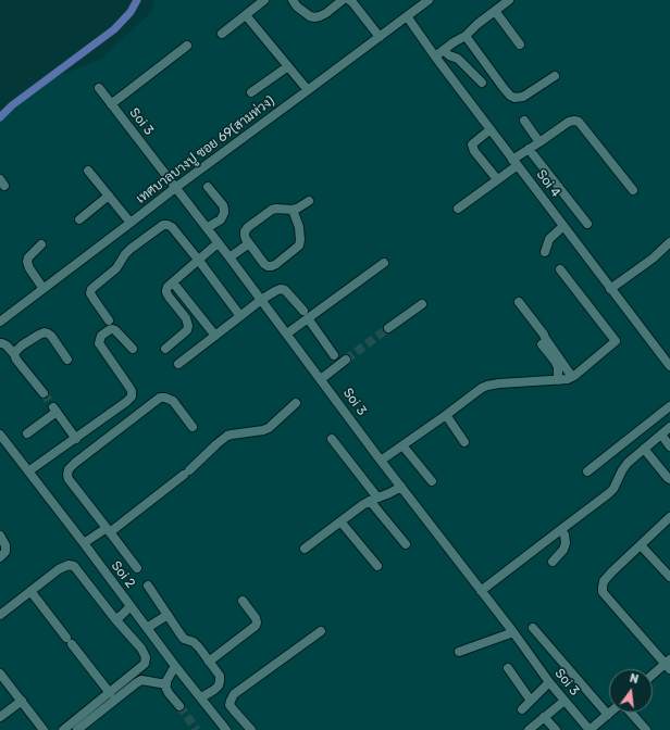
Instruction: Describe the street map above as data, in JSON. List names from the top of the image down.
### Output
{
  "streets": {
    "street": [
      "Soi 3",
      "เทศบาลบางปู ซอย 69(สามห่วง)",
      "Soi 4",
      "Soi 2"
    ]
  },
  "crossings": [
    ["Soi 3", "เทศบาลบางปู ซอย 69(สามห่วง)"],
    ["เทศบาลบางปู ซอย 69(สามห่วง)", "Soi 4"]
  ],
  "north": "top"
}
